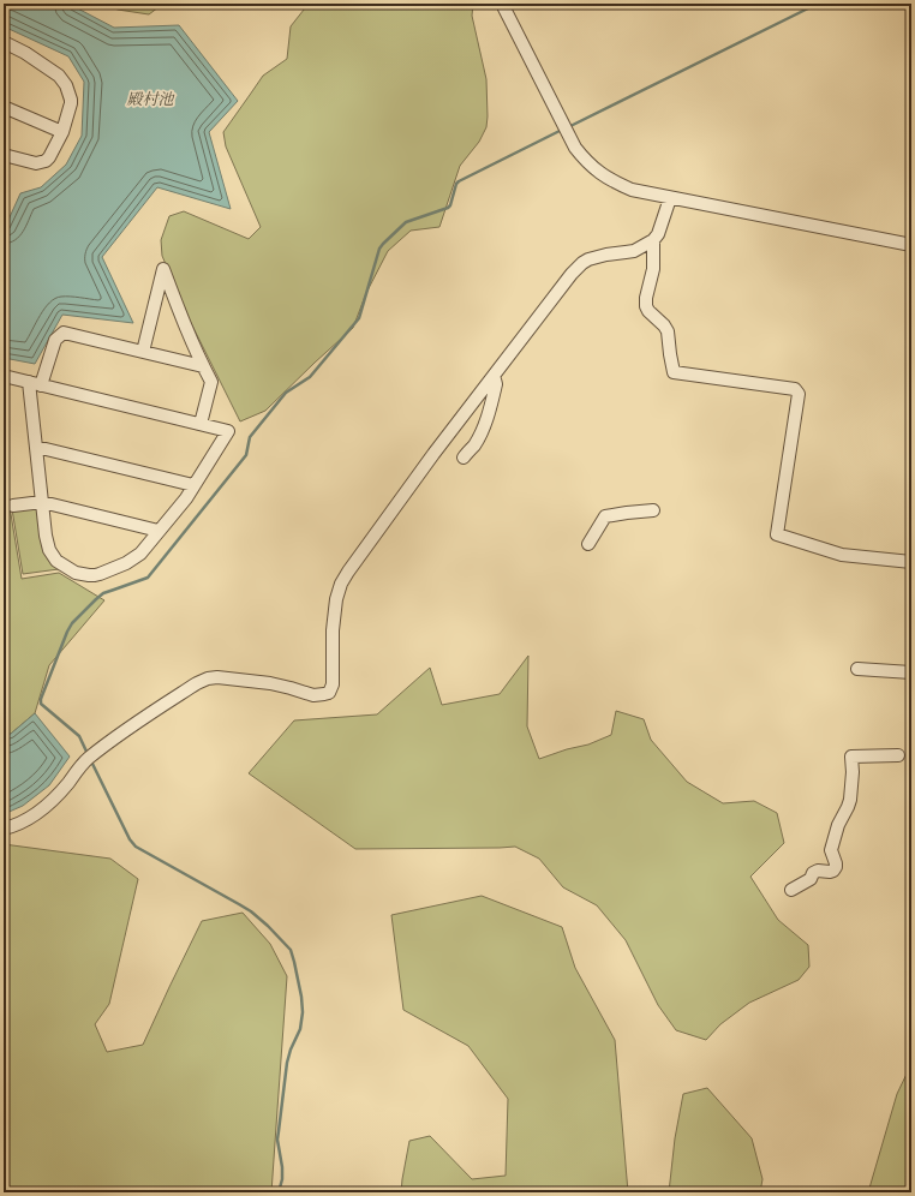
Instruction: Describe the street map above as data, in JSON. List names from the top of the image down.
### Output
{
  "water": ["殿村池"]
}
